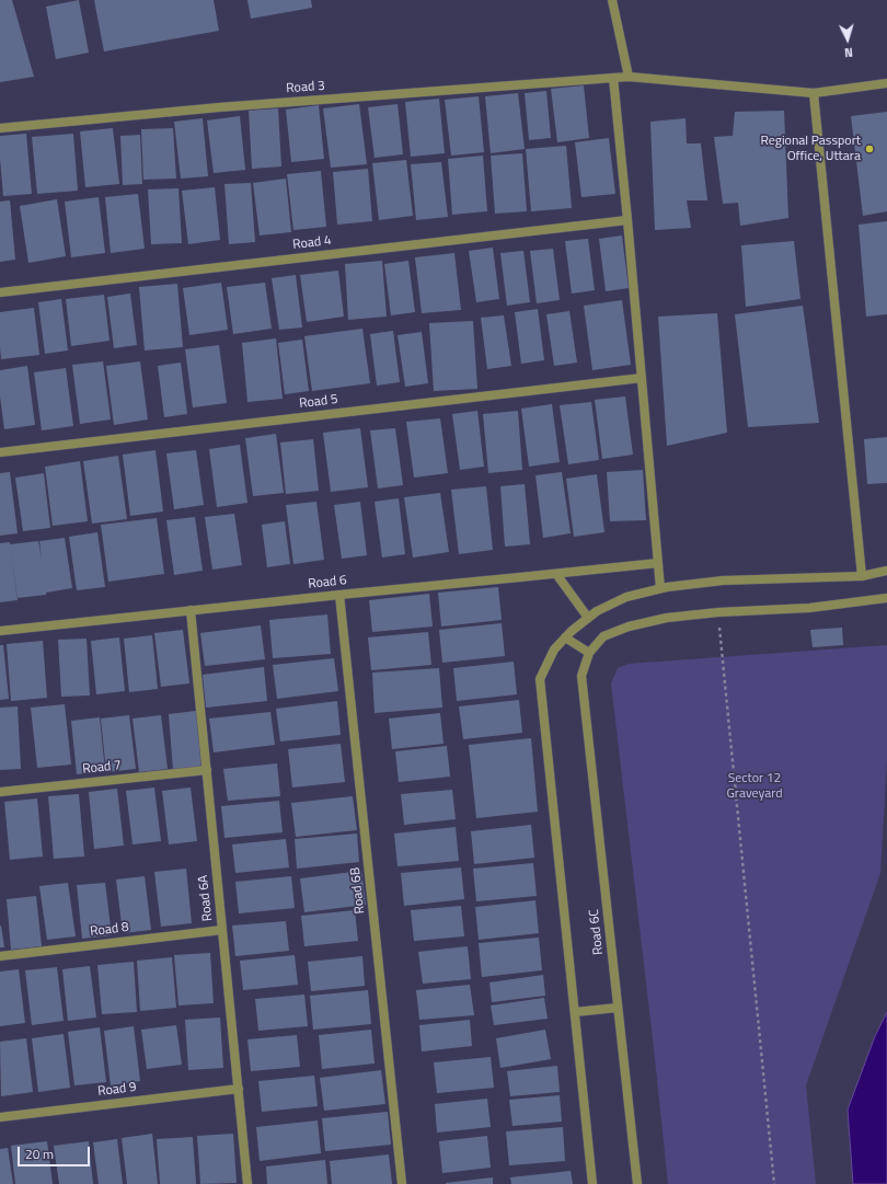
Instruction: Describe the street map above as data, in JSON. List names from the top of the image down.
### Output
{
  "streets": {
    "street": [
      "Road 3",
      "Road 4",
      "Road 5",
      "Road 6",
      "Road 7",
      "Road 6B",
      "Road 6A",
      "Road 8",
      "Road 6C",
      "Road 9"
    ]
  },
  "crossings": [
    ["Road 6", "Road 6B"],
    ["Road 6", "Road 6A"],
    ["Road 7", "Road 6A"],
    ["Road 6A", "Road 8"],
    ["Road 6A", "Road 9"]
  ],
  "parks": ["Sector 12 Graveyard"],
  "places": ["Regional Passport Office, Uttara"],
  "scale_bar": "20 m",
  "north": "bottom"
}
